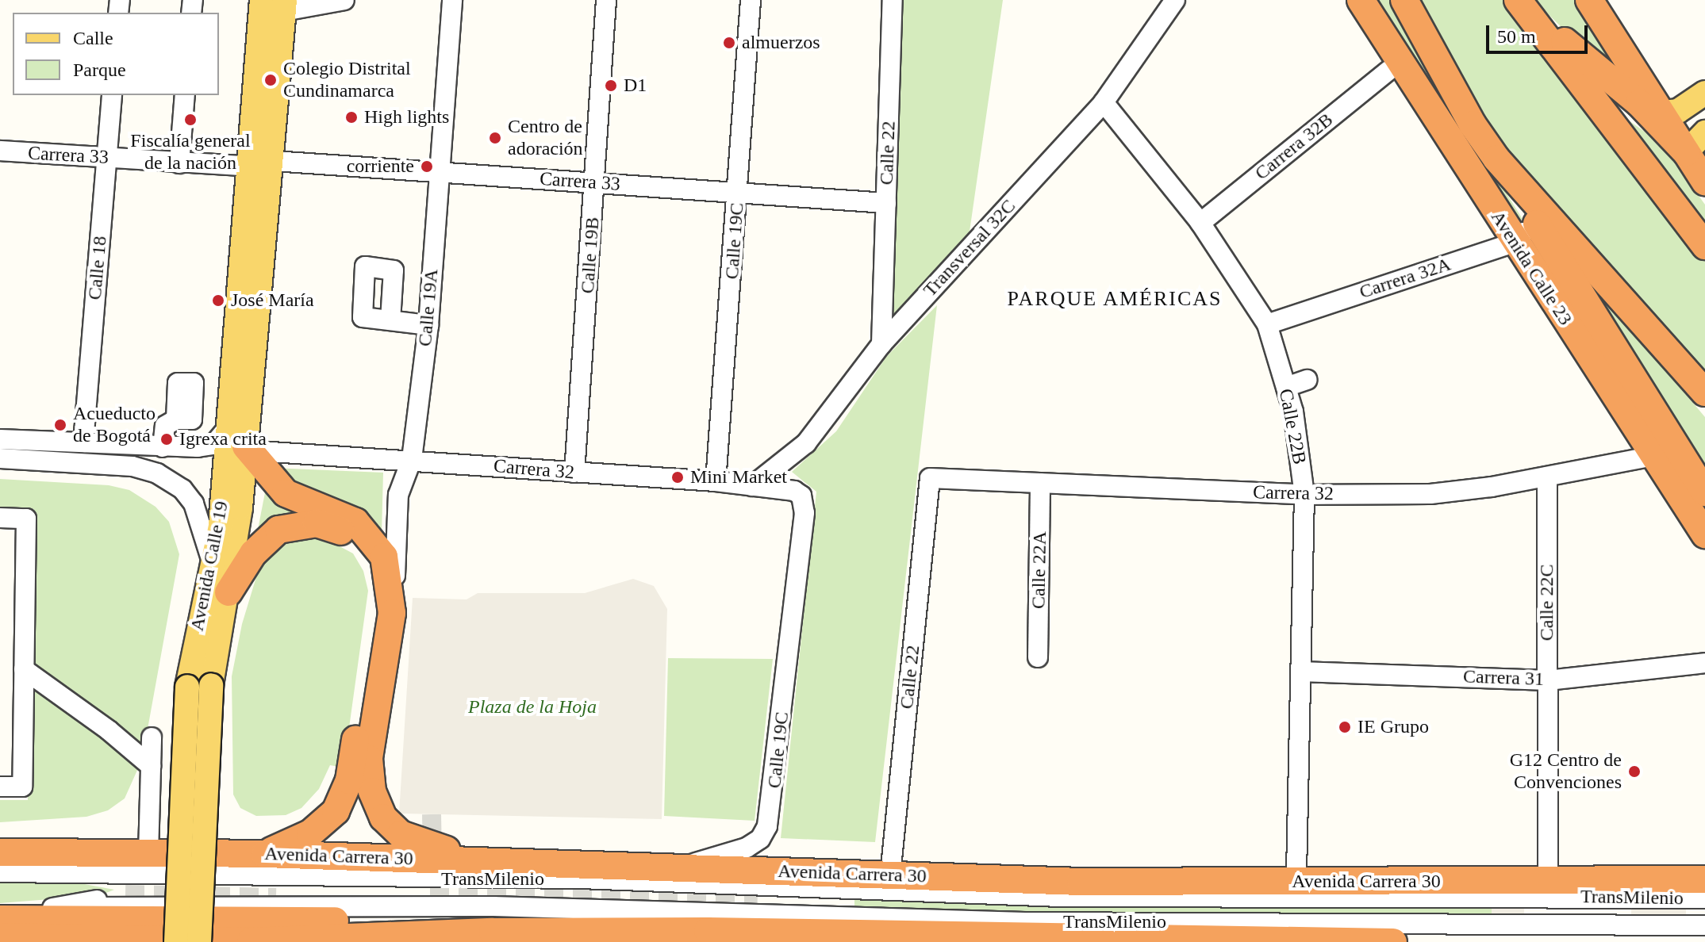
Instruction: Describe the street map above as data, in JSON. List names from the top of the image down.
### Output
{
  "streets": {
    "highway": ["Avenida Calle 23", "Avenida Carrera 30"],
    "main road": ["Avenida Calle 19"],
    "street": [
      "Carrera 32B",
      "Calle 22",
      "Carrera 33",
      "Calle 19C",
      "Transversal 32C",
      "Calle 19B",
      "Calle 18",
      "Carrera 32A",
      "Calle 19A",
      "Calle 22B",
      "Carrera 32",
      "Calle 22A",
      "Calle 22C",
      "Carrera 31",
      "TransMilenio"
    ]
  },
  "crossings": [
    ["Carrera 32B", "Calle 22B"],
    ["Calle 22", "Carrera 33"],
    ["Calle 22", "Transversal 32C"],
    ["Calle 22", "Carrera 32"],
    ["Calle 22", "Avenida Carrera 30"],
    ["Carrera 33", "Calle 19C"],
    ["Carrera 33", "Calle 19B"],
    ["Carrera 33", "Calle 18"],
    ["Carrera 33", "Calle 19A"],
    ["Carrera 33", "Avenida Calle 19"],
    ["Calle 19C", "Carrera 32"],
    ["Calle 19C", "Avenida Carrera 30"],
    ["Transversal 32C", "Calle 22B"],
    ["Transversal 32C", "Carrera 32"],
    ["Calle 19B", "Carrera 32"],
    ["Avenida Calle 23", "Carrera 32A"],
    ["Avenida Calle 23", "Carrera 32"],
    ["Carrera 32A", "Calle 22B"],
    ["Calle 19A", "Carrera 32"],
    ["Calle 22B", "Carrera 32"],
    ["Calle 22B", "Carrera 31"],
    ["Calle 22B", "Avenida Carrera 30"],
    ["Carrera 32", "Avenida Calle 19"],
    ["Carrera 32", "Calle 22A"],
    ["Carrera 32", "Calle 22C"],
    ["Calle 22C", "Carrera 31"],
    ["Calle 22C", "Avenida Carrera 30"]
  ],
  "districts": ["PARQUE AMÉRICAS"],
  "parks": ["Plaza de la Hoja"],
  "places": [
    "almuerzos",
    "Colegio Distrital Cundinamarca",
    "D1",
    "High lights",
    "Fiscalía general de la nación",
    "Centro de adoración",
    "corriente",
    "José María",
    "Acueducto de Bogotá",
    "Igrexa crita",
    "Mini Market",
    "IE Grupo",
    "G12 Centro de Convenciones"
  ],
  "legend": ["Calle", "Parque"],
  "scale_bar": "50 m"
}
